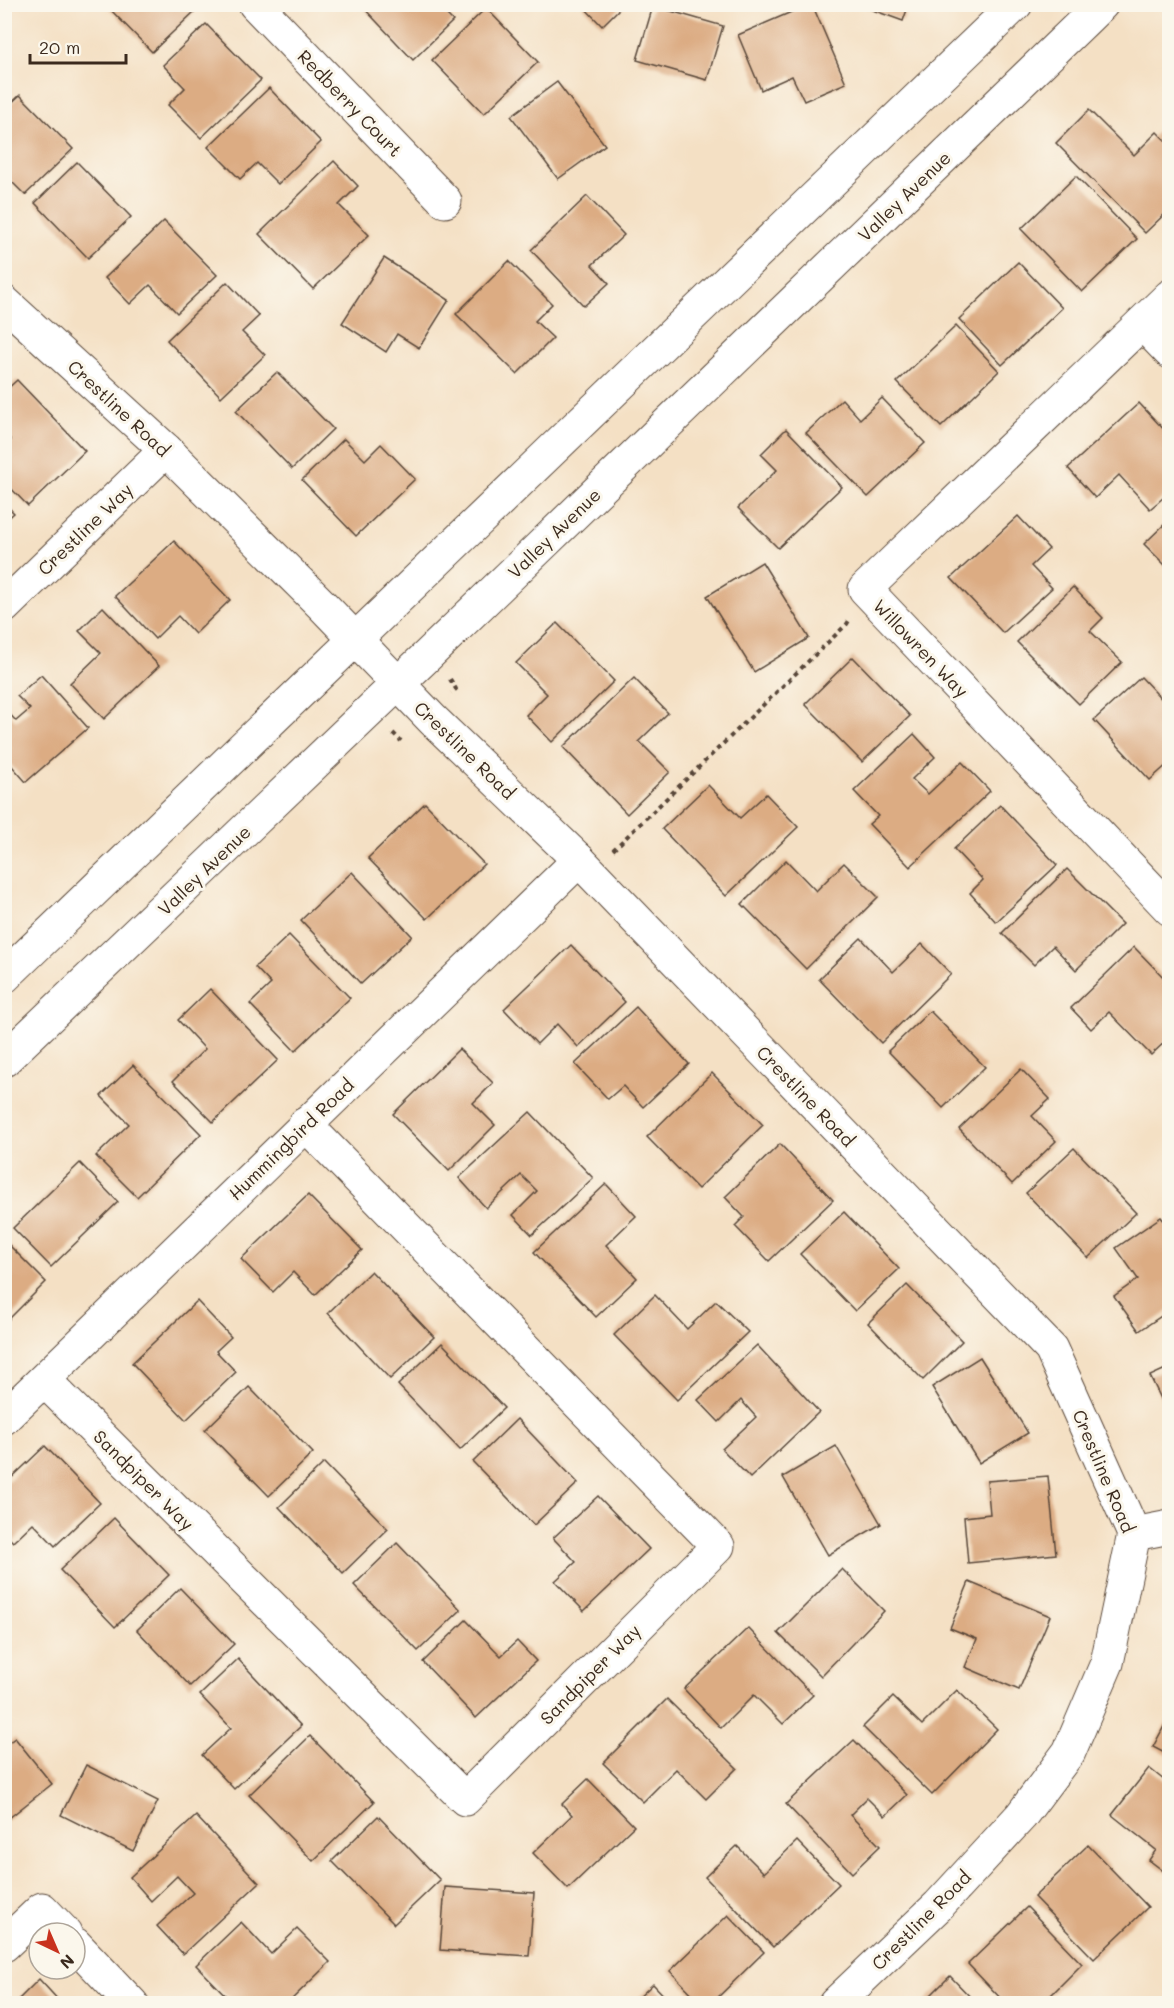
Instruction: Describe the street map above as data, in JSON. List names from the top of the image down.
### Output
{
  "streets": {
    "street": [
      "Redberry Court",
      "Valley Avenue",
      "Crestline Road",
      "Crestline Way",
      "Willowren Way",
      "Hummingbird Road",
      "Sandpiper Way"
    ]
  },
  "crossings": [
    ["Valley Avenue", "Crestline Road"],
    ["Crestline Road", "Crestline Way"],
    ["Crestline Road", "Hummingbird Road"],
    ["Hummingbird Road", "Sandpiper Way"]
  ],
  "scale_bar": "20 m",
  "north": "bottom right"
}
